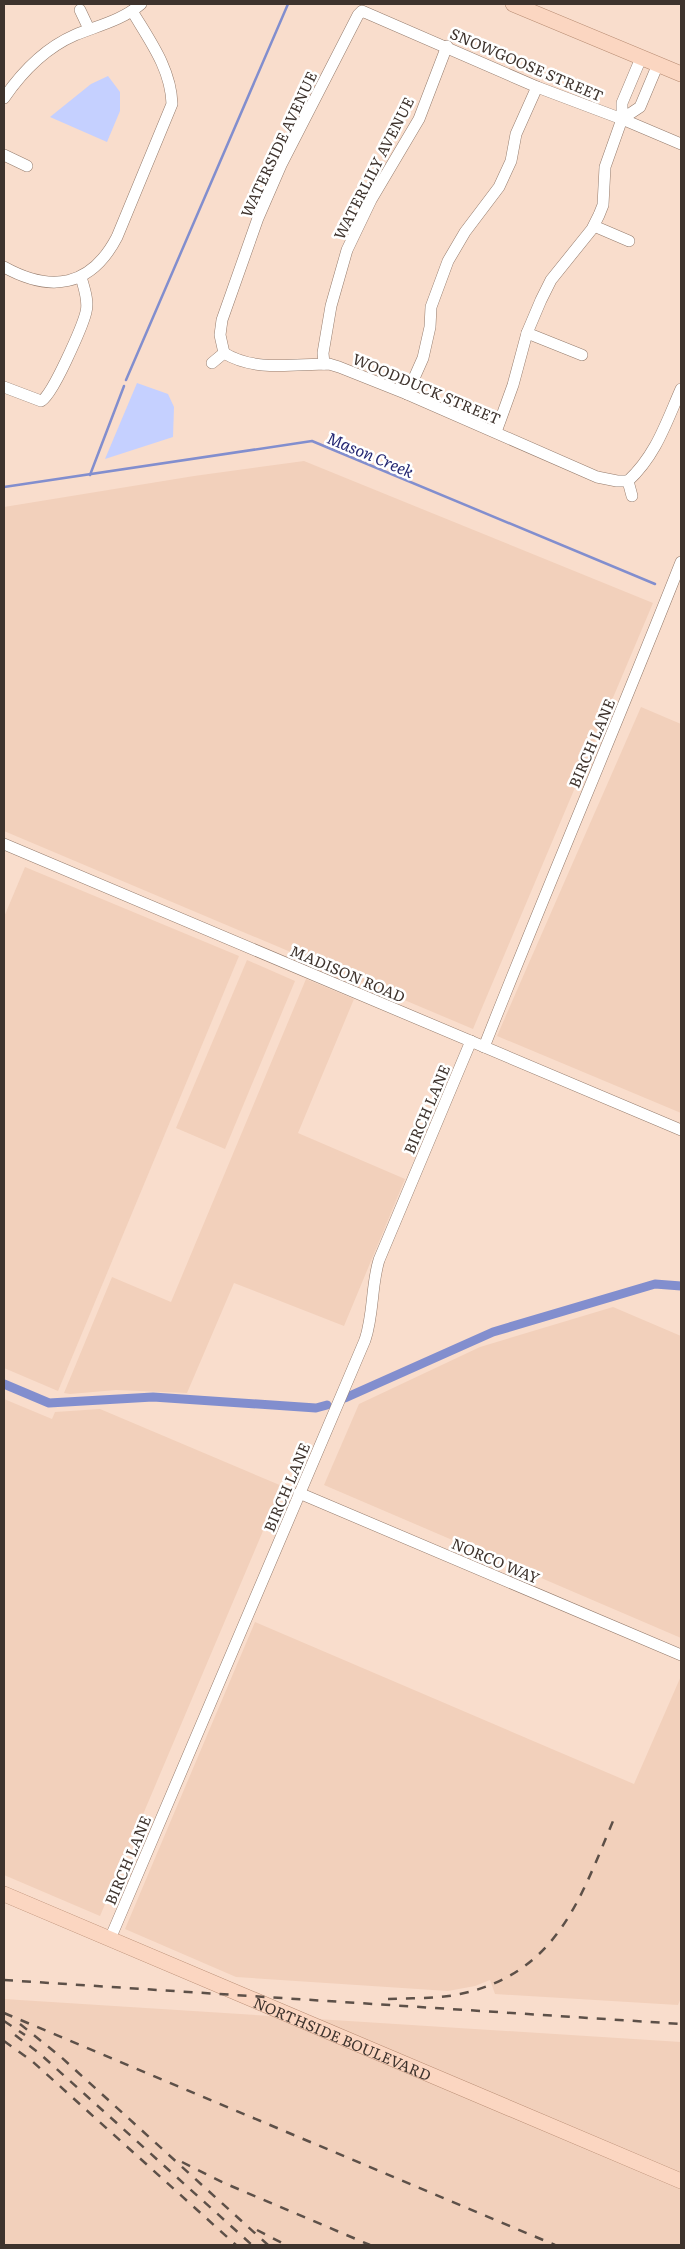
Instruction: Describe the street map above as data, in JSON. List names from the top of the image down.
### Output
{
  "streets": {
    "main road": ["NORTHSIDE BOULEVARD"],
    "street": [
      "SNOWGOOSE STREET",
      "WATERSIDE AVENUE",
      "WATERLILY AVENUE",
      "WOODDUCK STREET",
      "BIRCH LANE",
      "MADISON ROAD",
      "NORCO WAY"
    ]
  },
  "crossings": [
    ["SNOWGOOSE STREET", "WATERSIDE AVENUE"],
    ["SNOWGOOSE STREET", "WATERLILY AVENUE"],
    ["WATERSIDE AVENUE", "WOODDUCK STREET"],
    ["WATERLILY AVENUE", "WOODDUCK STREET"],
    ["BIRCH LANE", "MADISON ROAD"],
    ["BIRCH LANE", "NORCO WAY"],
    ["BIRCH LANE", "NORTHSIDE BOULEVARD"]
  ],
  "water": ["Mason Creek"]
}
